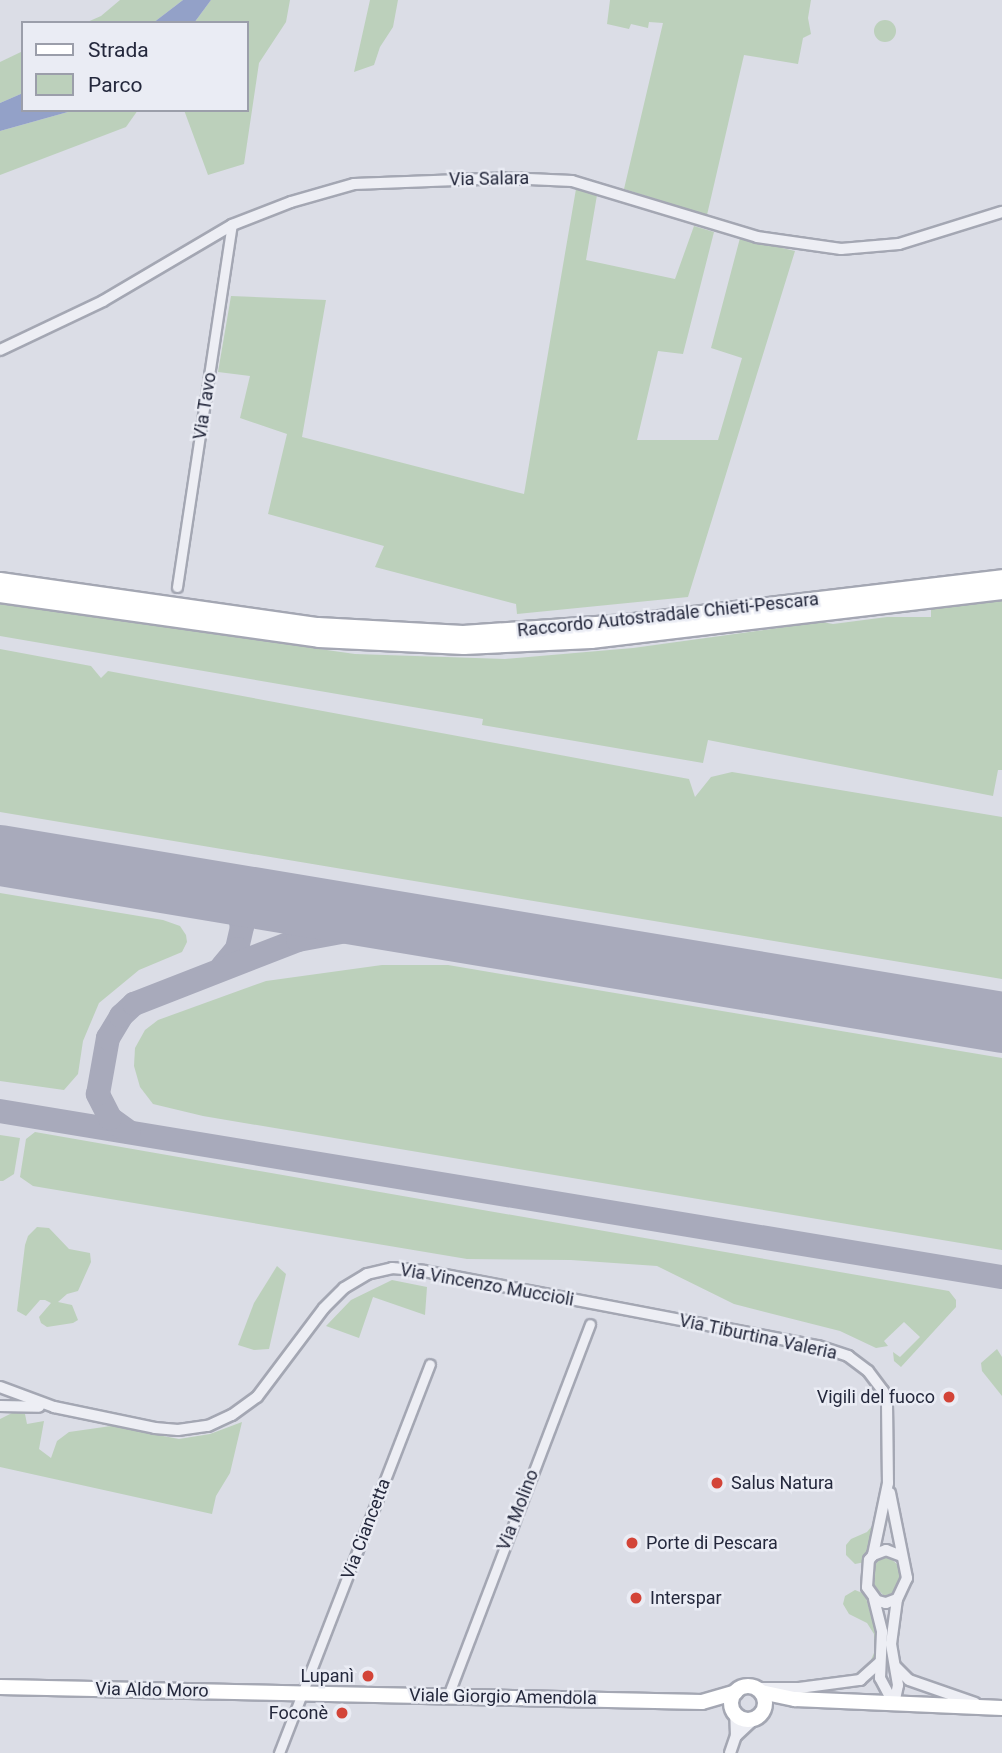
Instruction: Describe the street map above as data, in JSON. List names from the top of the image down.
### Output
{
  "streets": {
    "highway": ["Raccordo Autostradale Chieti-Pescara"],
    "main road": ["Via Aldo Moro", "Viale Giorgio Amendola"],
    "street": [
      "Via Salara",
      "Via Tavo",
      "Via Vincenzo Muccioli",
      "Via Tiburtina Valeria",
      "Via Molino",
      "Via Ciancetta"
    ]
  },
  "crossings": [
    ["Via Salara", "Via Tavo"],
    ["Via Vincenzo Muccioli", "Via Tiburtina Valeria"],
    ["Via Molino", "Viale Giorgio Amendola"],
    ["Via Ciancetta", "Via Aldo Moro"],
    ["Via Ciancetta", "Viale Giorgio Amendola"],
    ["Via Aldo Moro", "Viale Giorgio Amendola"]
  ],
  "places": [
    "Vigili del fuoco",
    "Salus Natura",
    "Porte di Pescara",
    "Interspar",
    "Lupanì",
    "Foconè"
  ],
  "legend": ["Strada", "Parco"]
}
